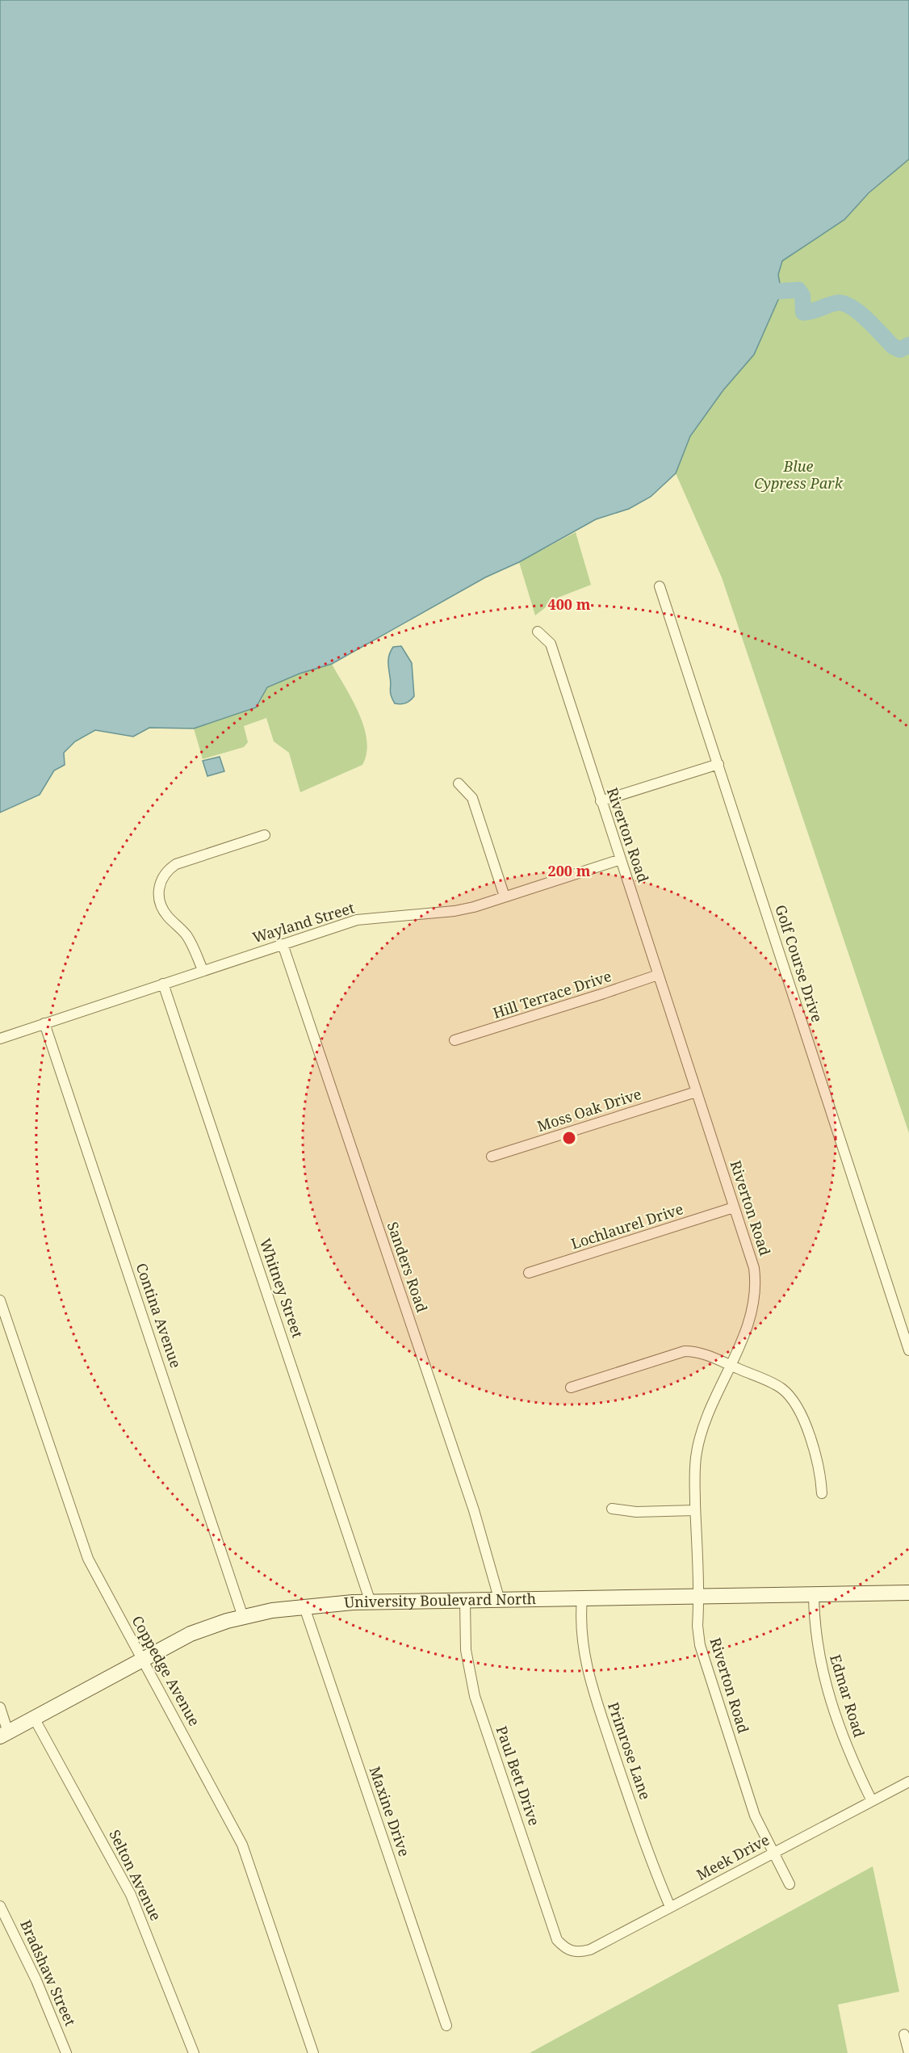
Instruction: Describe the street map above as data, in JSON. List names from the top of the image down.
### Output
{
  "streets": {
    "street": [
      "Riverton Road",
      "Wayland Street",
      "Golf Course Drive",
      "Hill Terrace Drive",
      "Moss Oak Drive",
      "Lochlaurel Drive",
      "Sanders Road",
      "Whitney Street",
      "Contina Avenue",
      "University Boulevard North",
      "Coppedge Avenue",
      "Edmar Road",
      "Primrose Lane",
      "Paul Bett Drive",
      "Maxine Drive",
      "Meek Drive",
      "Selton Avenue",
      "Bradshaw Street"
    ]
  },
  "crossings": [
    ["Riverton Road", "Wayland Street"],
    ["Riverton Road", "Hill Terrace Drive"],
    ["Riverton Road", "Moss Oak Drive"],
    ["Riverton Road", "Lochlaurel Drive"],
    ["Riverton Road", "University Boulevard North"],
    ["Riverton Road", "Meek Drive"],
    ["Wayland Street", "Sanders Road"],
    ["Wayland Street", "Whitney Street"],
    ["Wayland Street", "Contina Avenue"],
    ["Sanders Road", "University Boulevard North"],
    ["Whitney Street", "University Boulevard North"],
    ["Contina Avenue", "University Boulevard North"],
    ["University Boulevard North", "Coppedge Avenue"],
    ["University Boulevard North", "Edmar Road"],
    ["University Boulevard North", "Primrose Lane"],
    ["University Boulevard North", "Paul Bett Drive"],
    ["University Boulevard North", "Maxine Drive"],
    ["University Boulevard North", "Selton Avenue"],
    ["Edmar Road", "Meek Drive"],
    ["Primrose Lane", "Meek Drive"],
    ["Paul Bett Drive", "Meek Drive"]
  ],
  "parks": ["Blue Cypress Park"],
  "rings": ["400 m", "200 m"]
}
